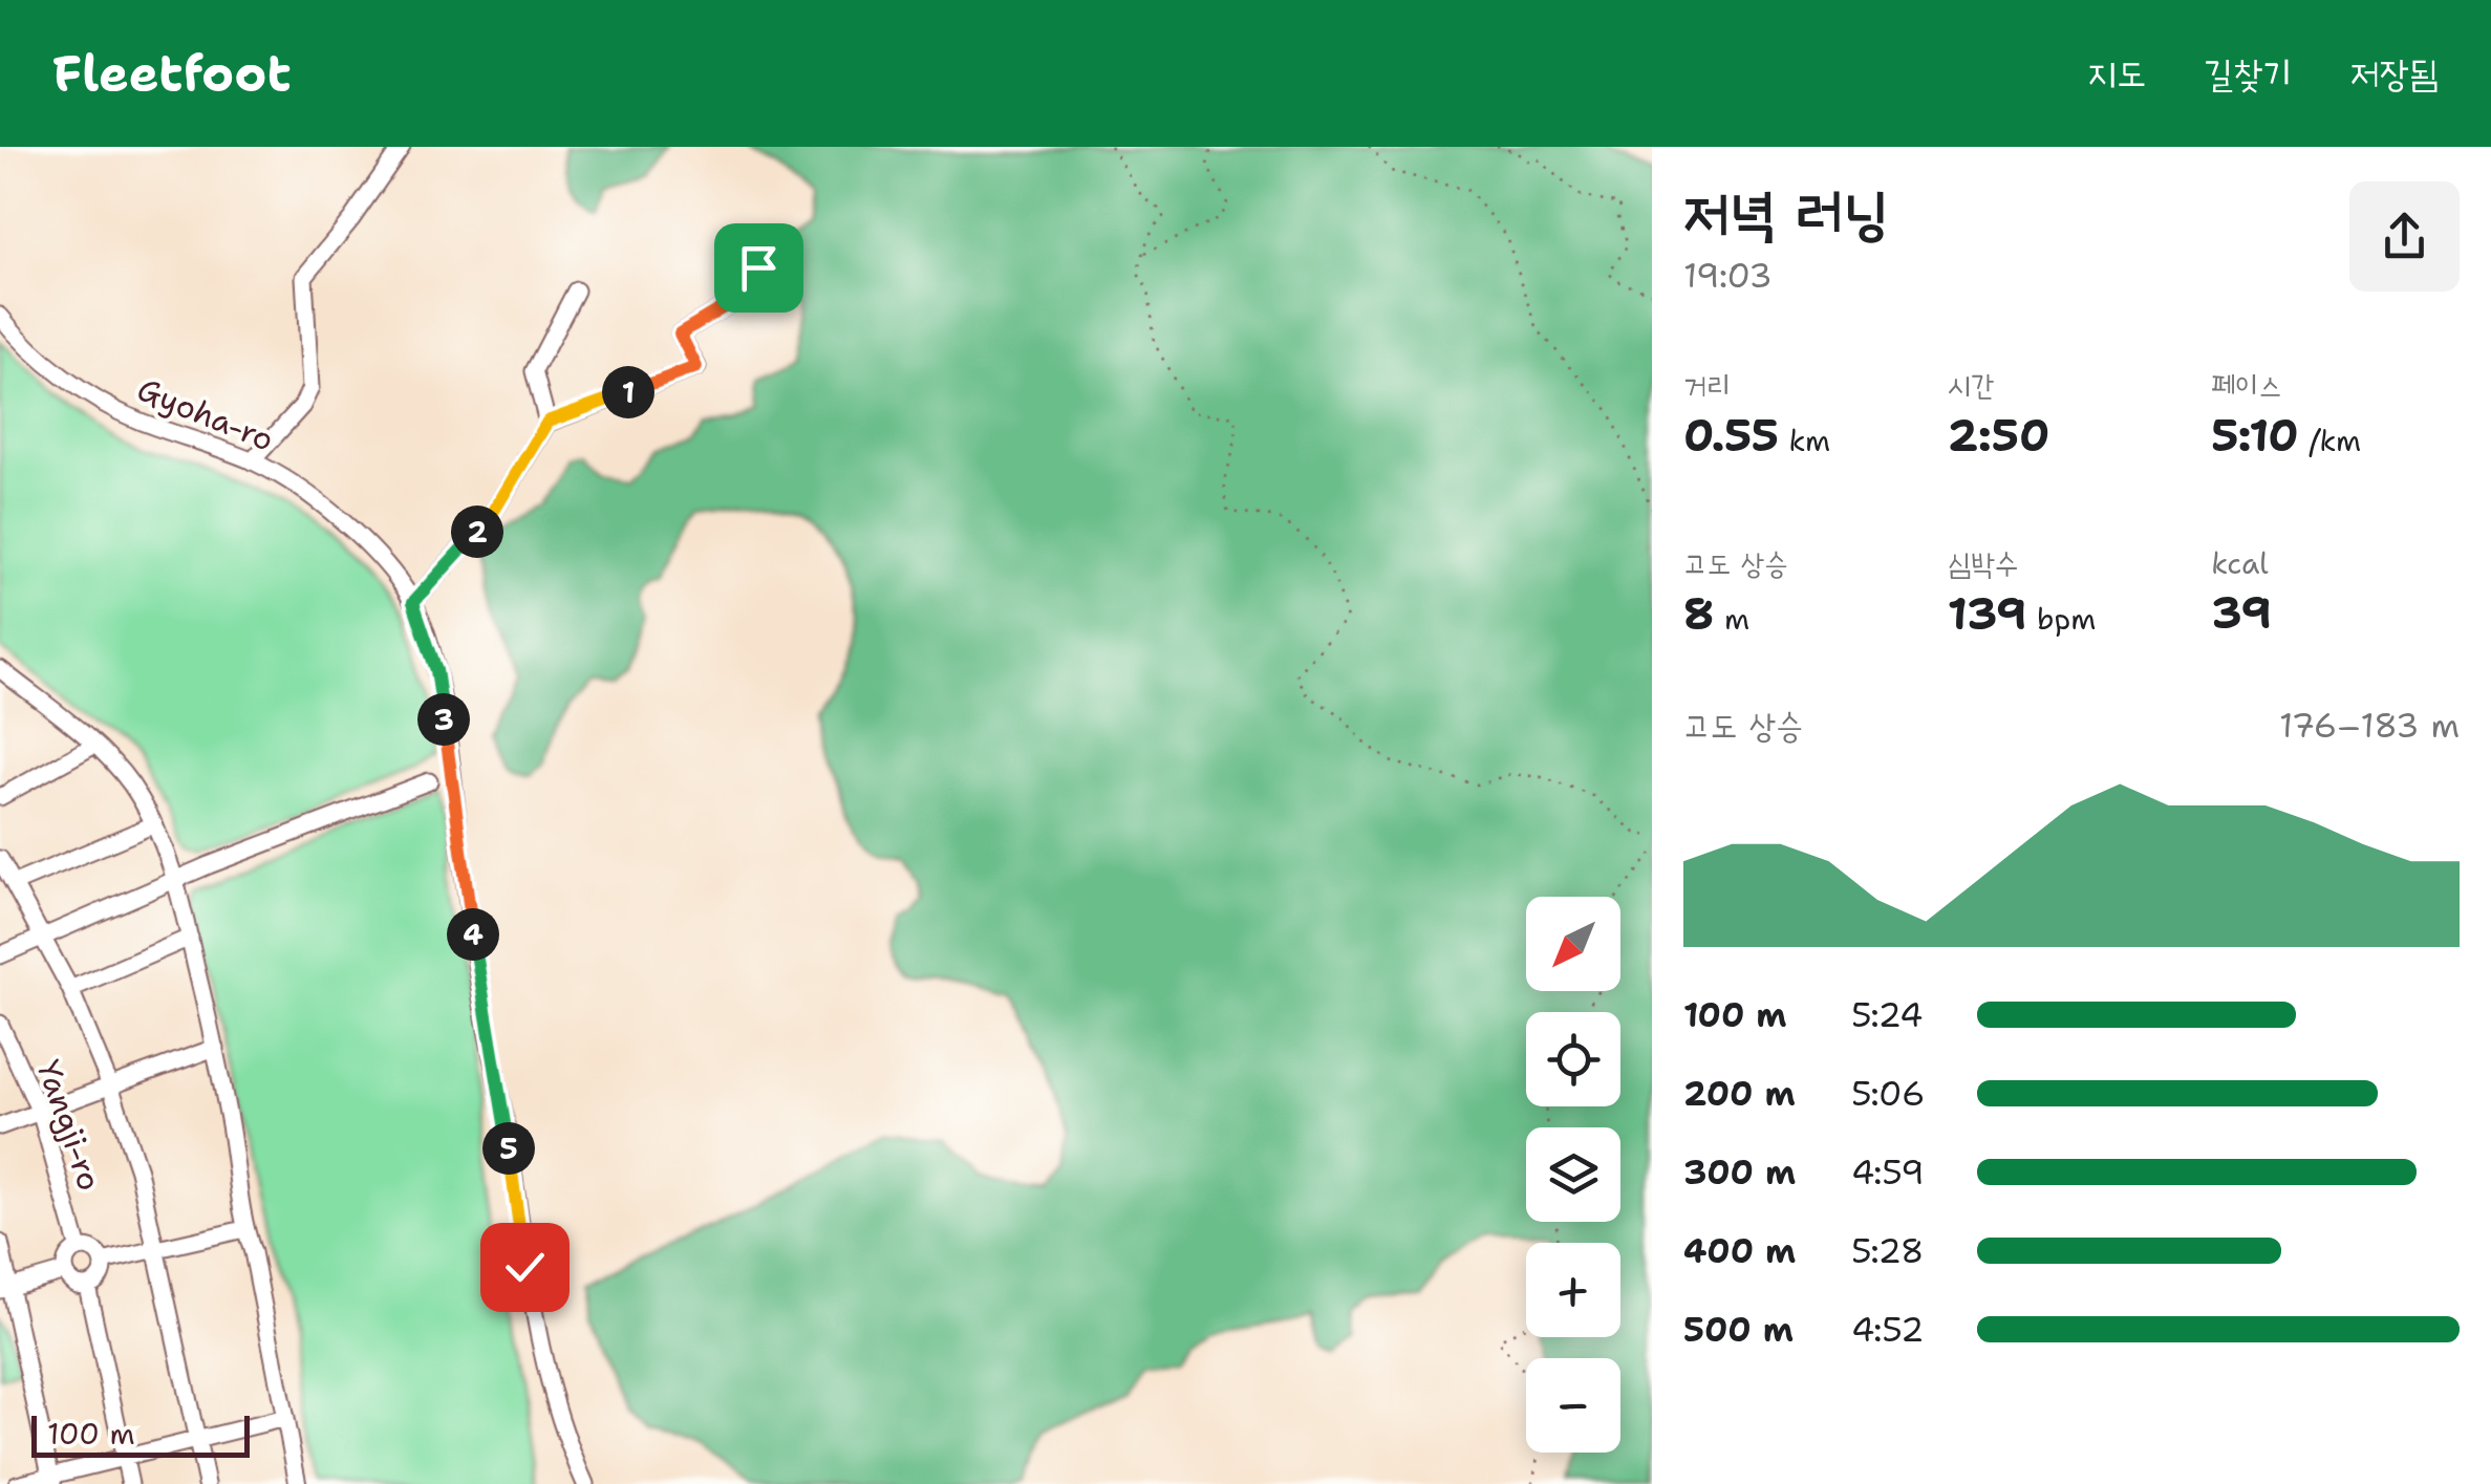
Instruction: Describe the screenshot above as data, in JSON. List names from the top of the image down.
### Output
{
  "streets": {
    "street": ["Gyoha-ro", "Yangji-ro"]
  },
  "scale_bar": "100 m",
  "north": "bottom left",
  "page": {
    "header": "Fleetfoot",
    "nav": ["지도", "길찾기", "저장됨"],
    "heading": ["저녁 러닝", "19:03"],
    "stats": [
      ["거리", "0.55 km"],
      ["시간", "2:50"],
      ["페이스", "5:10 /km"],
      ["고도 상승", "8 m"],
      ["심박수", "139 bpm"],
      ["kcal", "39"]
    ],
    "pins": [
      "1",
      "2",
      "3",
      "4",
      "5"
    ],
    "chart": ["고도 상승", "176–183 m"],
    "map_buttons": ["+", "−"],
    "list": [
      {
        "name": "100 m",
        "note": "5:24"
      },
      {
        "name": "200 m",
        "note": "5:06"
      },
      {
        "name": "300 m",
        "note": "4:59"
      },
      {
        "name": "400 m",
        "note": "5:28"
      },
      {
        "name": "500 m",
        "note": "4:52"
      }
    ],
    "scale": "100 m"
  }
}
